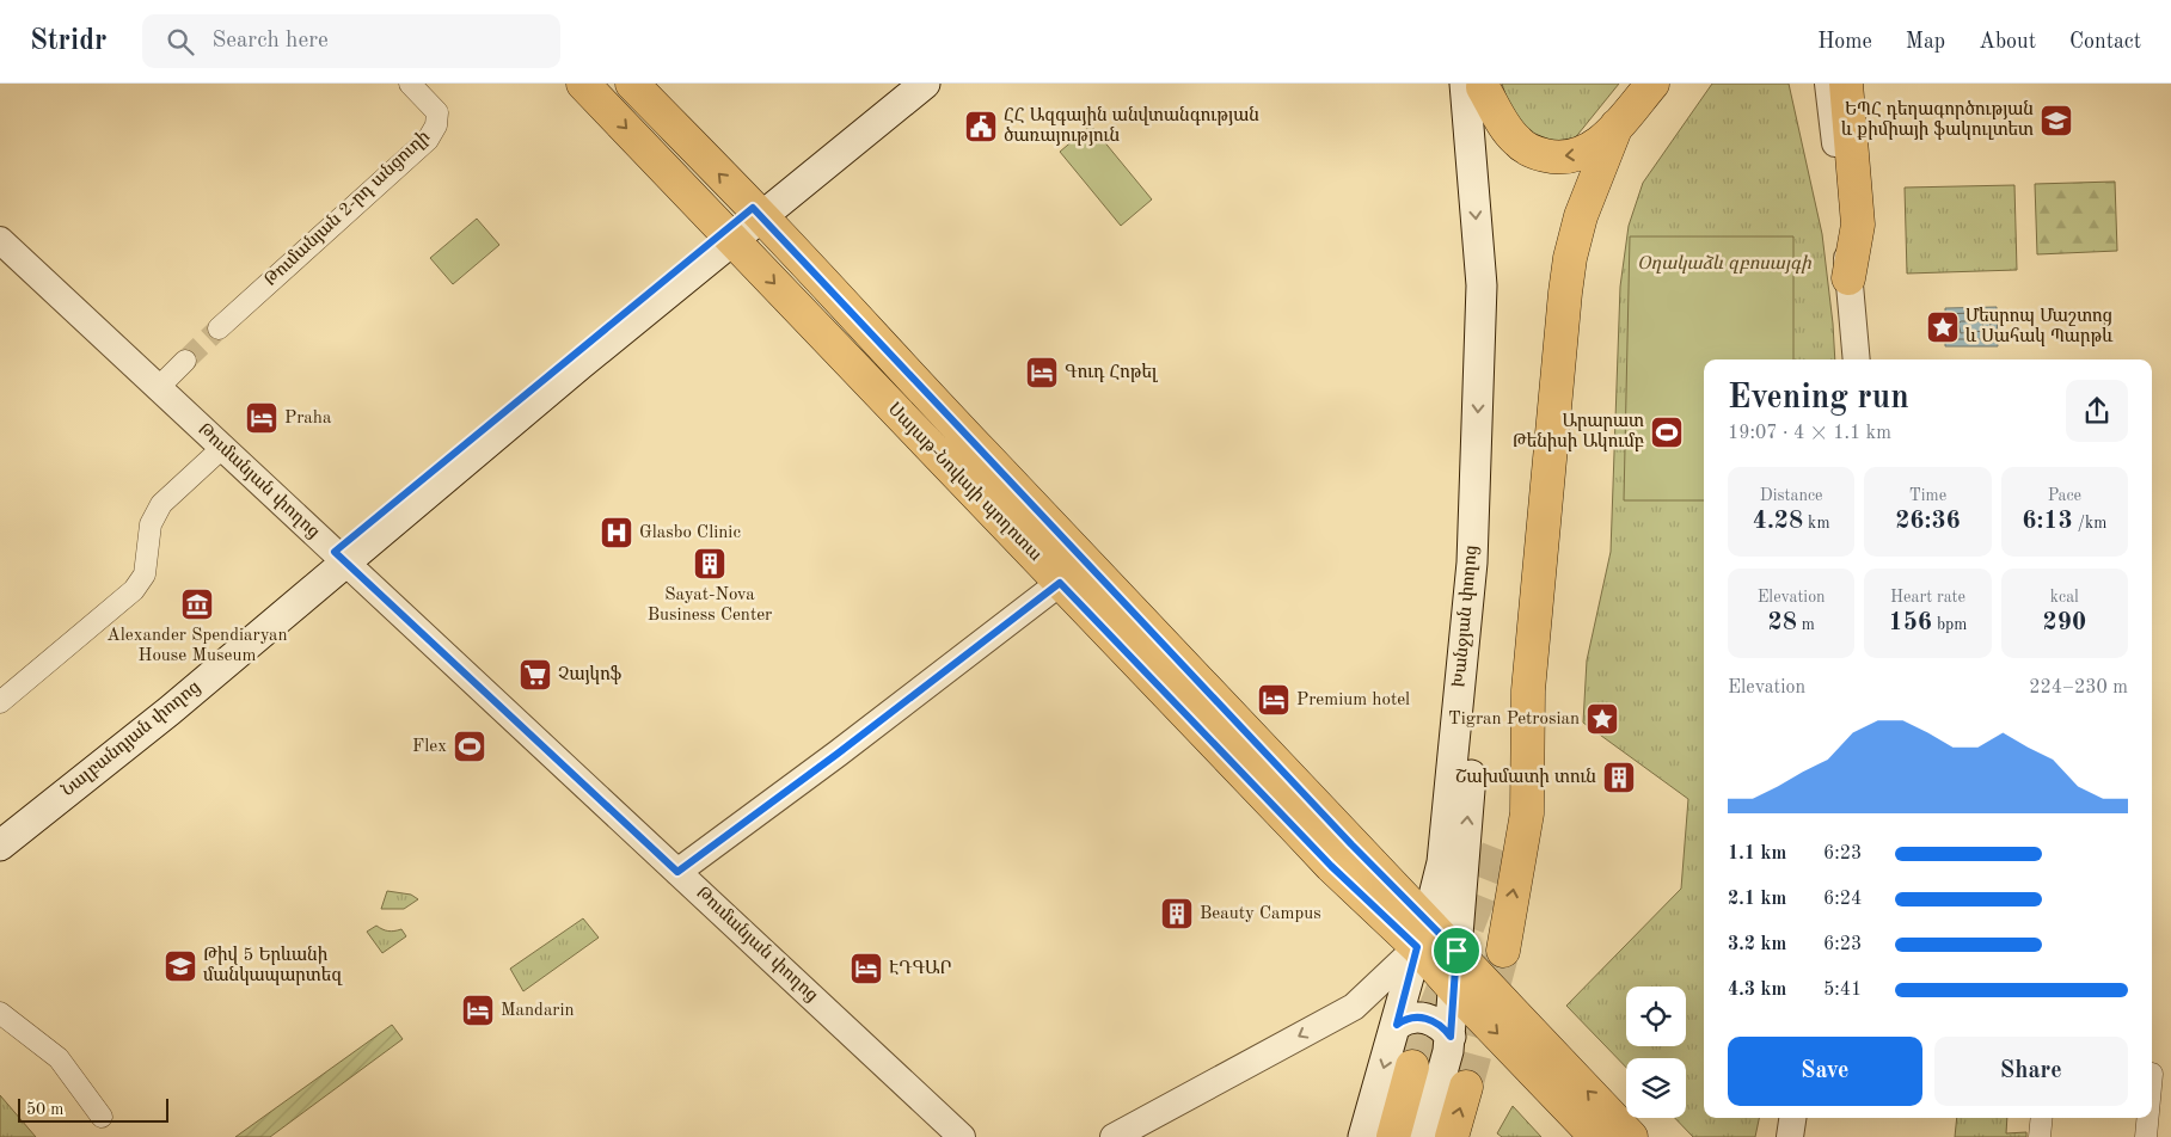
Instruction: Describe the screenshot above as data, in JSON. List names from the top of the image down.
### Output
{
  "streets": {
    "main road": ["Սայաթ-Նովայի պողոտա", "Խանջյան փողոց", "Նալբանդյան փողոց"],
    "street": ["Թումանյան 2-րդ անցուղի", "Թումանյան փողոց"]
  },
  "crossings": [
    ["Թումանյան փողոց", "Նալբանդյան փողոց"],
    ["Սայաթ-Նովայի պողոտա", "Խանջյան փողոց"],
    ["Սայաթ-Նովայի պողոտա", "Նալբանդյան փողոց"]
  ],
  "parks": ["Օղակաձև զբոսայգի"],
  "places": {
    "school or university": ["ԵՊՀ դեղագործության և քիմիայի ֆակուլտետ", "Թիվ 5 Երևանի մանկապարտեզ"],
    "public building": ["ՀՀ Ազգային անվտանգության ծառայություն"],
    "place": ["Մեսրոպ Մաշտոց և Սահակ Պարթև", "Tigran Petrosian"],
    "hotel": [
      "Գուդ Հոթել",
      "Praha",
      "Premium hotel",
      "ԷԴԳԱՐ",
      "Mandarin"
    ],
    "sports": ["Արարատ Թենիսի Ակումբ", "Flex"],
    "hospital": ["Glasbo Clinic"],
    "building": ["Sayat-Nova Business Center", "Շախմատի տուն", "Beauty Campus"],
    "museum": ["Alexander Spendiaryan House Museum"],
    "supermarket": ["Չայկոֆ"]
  },
  "scale_bar": "50 m",
  "page": {
    "header": "Stridr",
    "search": "Search here",
    "nav": [
      "Home",
      "Map",
      "About",
      "Contact"
    ],
    "heading": ["Evening run", "19:07 · 4 × 1.1 km"],
    "stats": [
      ["Distance", "4.28 km"],
      ["Time", "26:36"],
      ["Pace", "6:13 /km"],
      ["Elevation", "28 m"],
      ["Heart rate", "156 bpm"],
      ["kcal", "290"]
    ],
    "chart": ["Elevation", "224–230 m"],
    "list": [
      {
        "name": "1.1 km",
        "note": "6:23"
      },
      {
        "name": "2.1 km",
        "note": "6:24"
      },
      {
        "name": "3.2 km",
        "note": "6:23"
      },
      {
        "name": "4.3 km",
        "note": "5:41"
      }
    ],
    "buttons": ["Save", "Share"],
    "scale": "50 m"
  }
}
